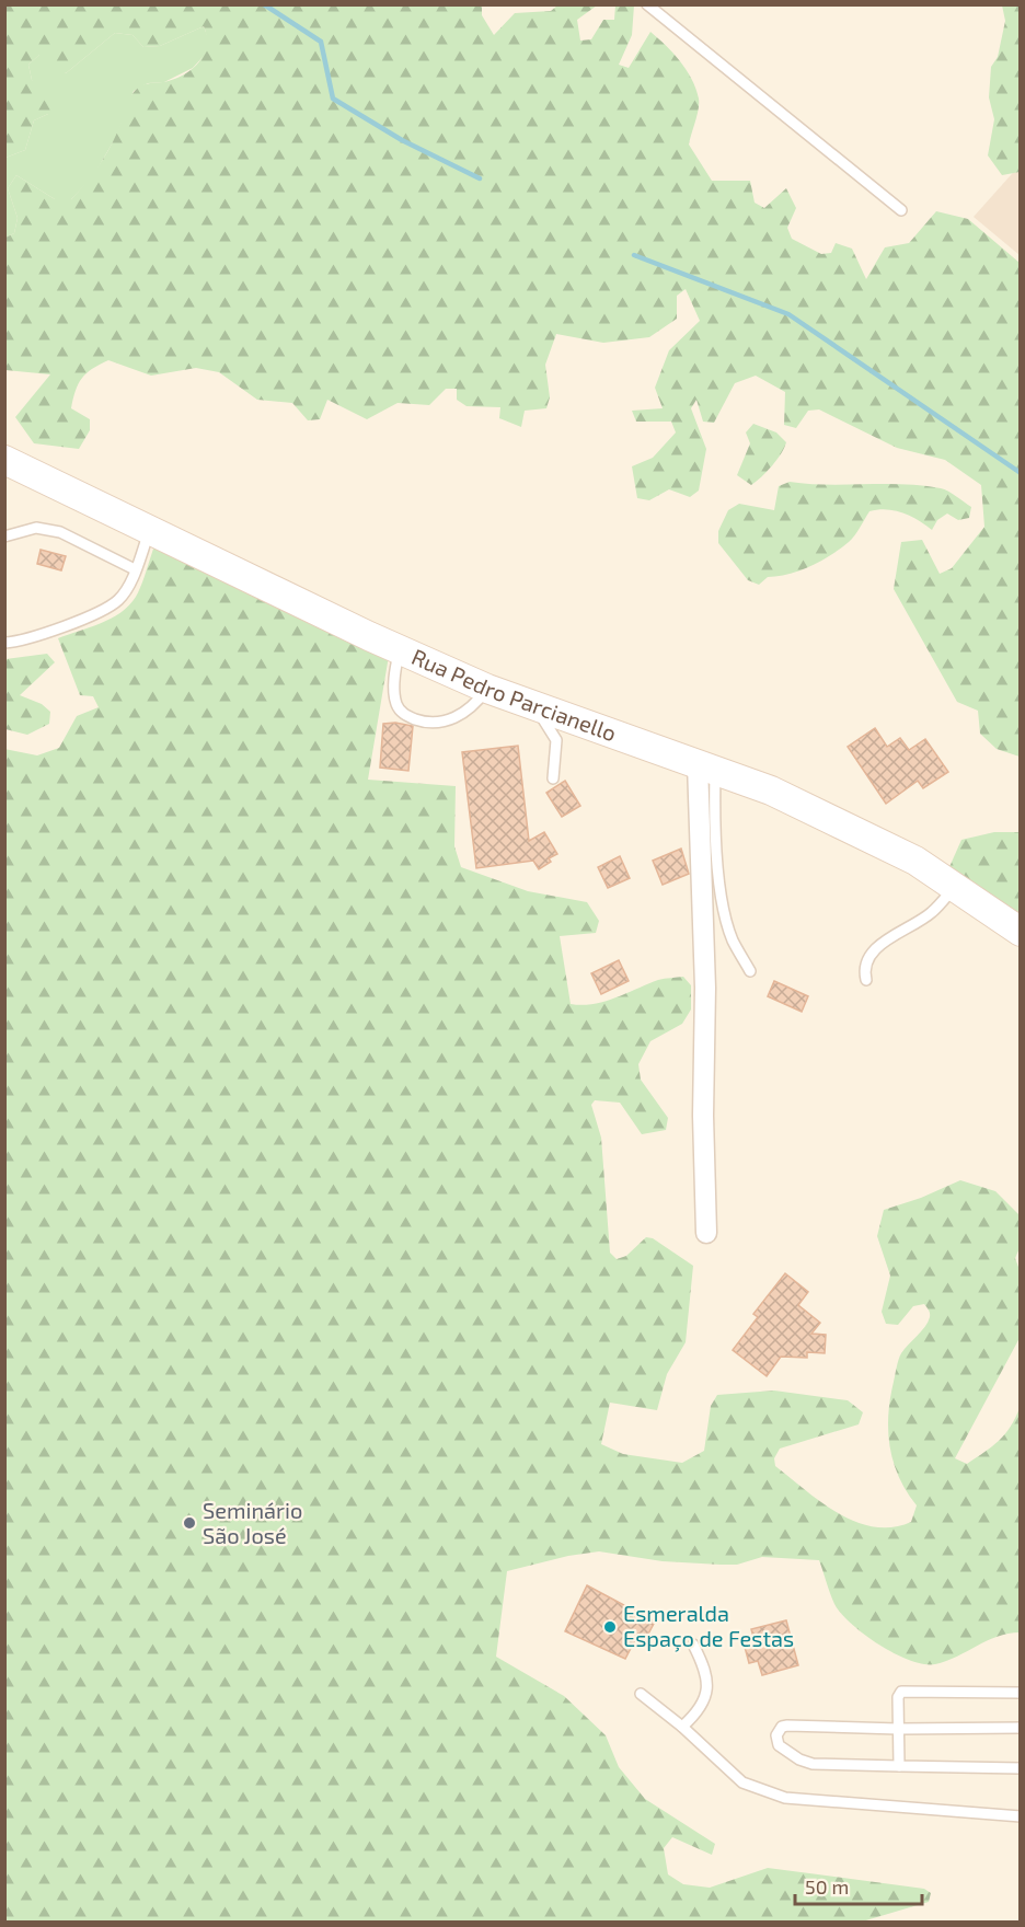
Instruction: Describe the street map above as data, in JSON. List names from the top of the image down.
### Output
{
  "streets": {
    "street": ["Rua Pedro Parcianello"]
  },
  "places": ["Seminário São José", "Esmeralda Espaço de Festas"],
  "scale_bar": "50 m"
}
